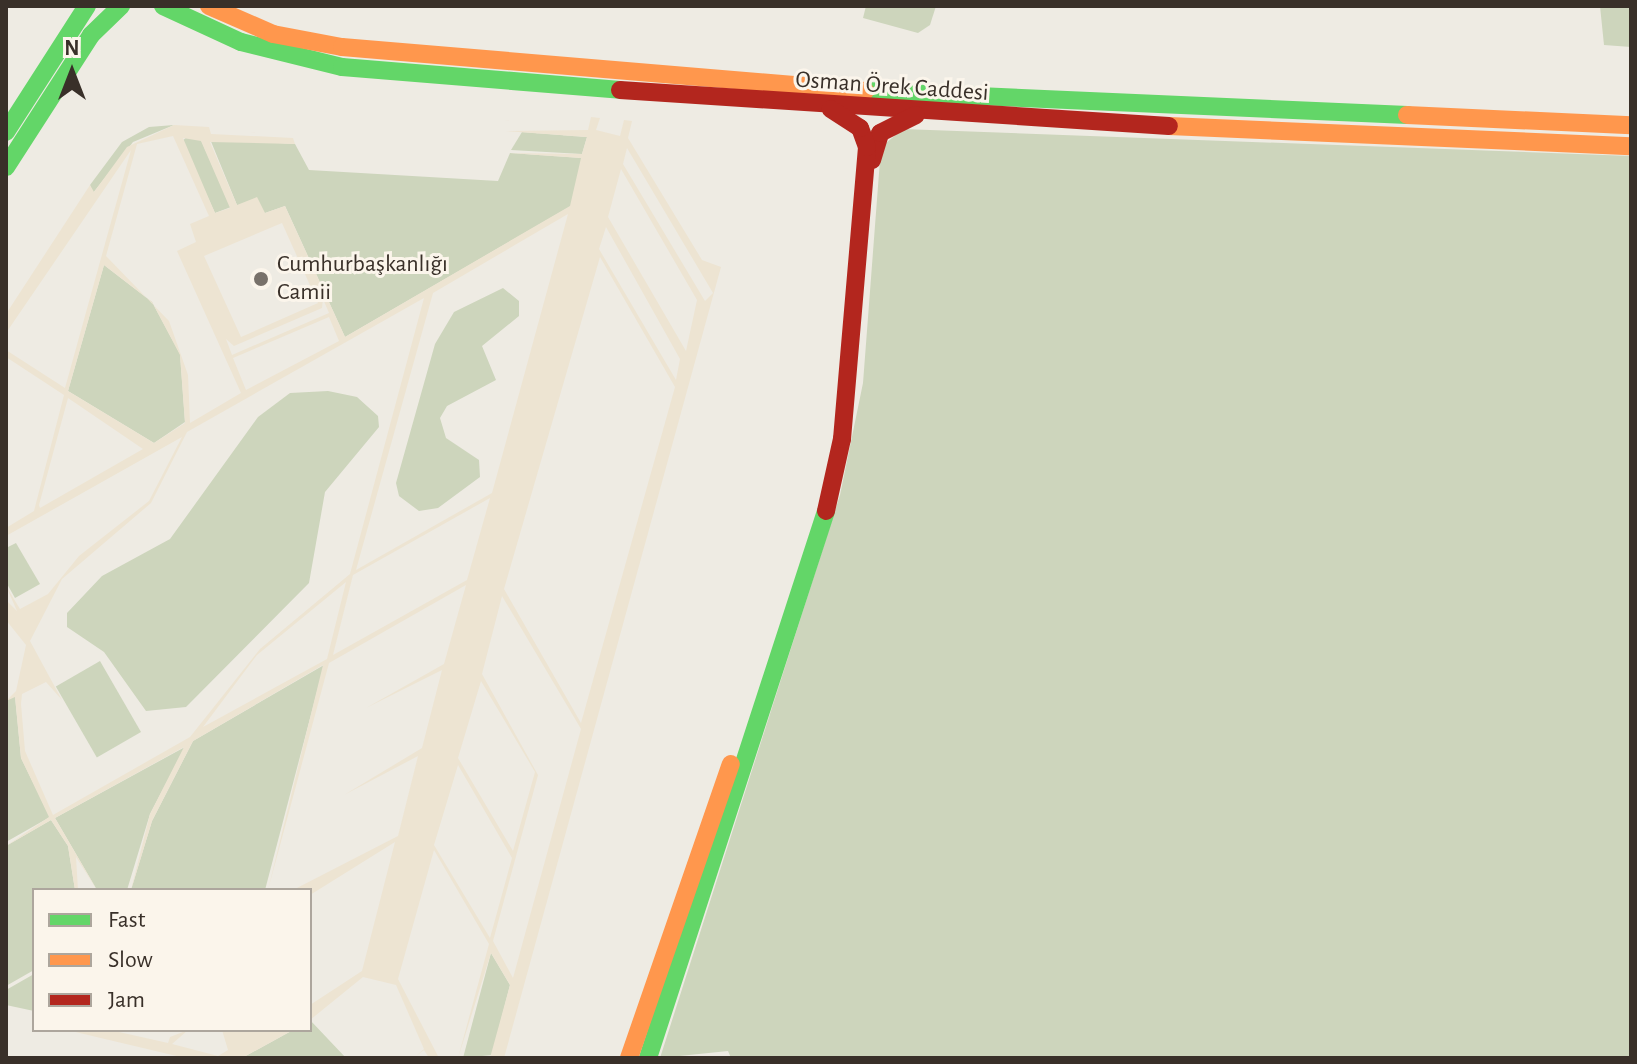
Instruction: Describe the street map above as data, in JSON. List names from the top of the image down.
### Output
{
  "streets": {
    "main road": ["Osman Örek Caddesi"]
  },
  "places": ["Cumhurbaşkanlığı Camii"],
  "legend": ["Fast", "Slow", "Jam"],
  "north": "top"
}
